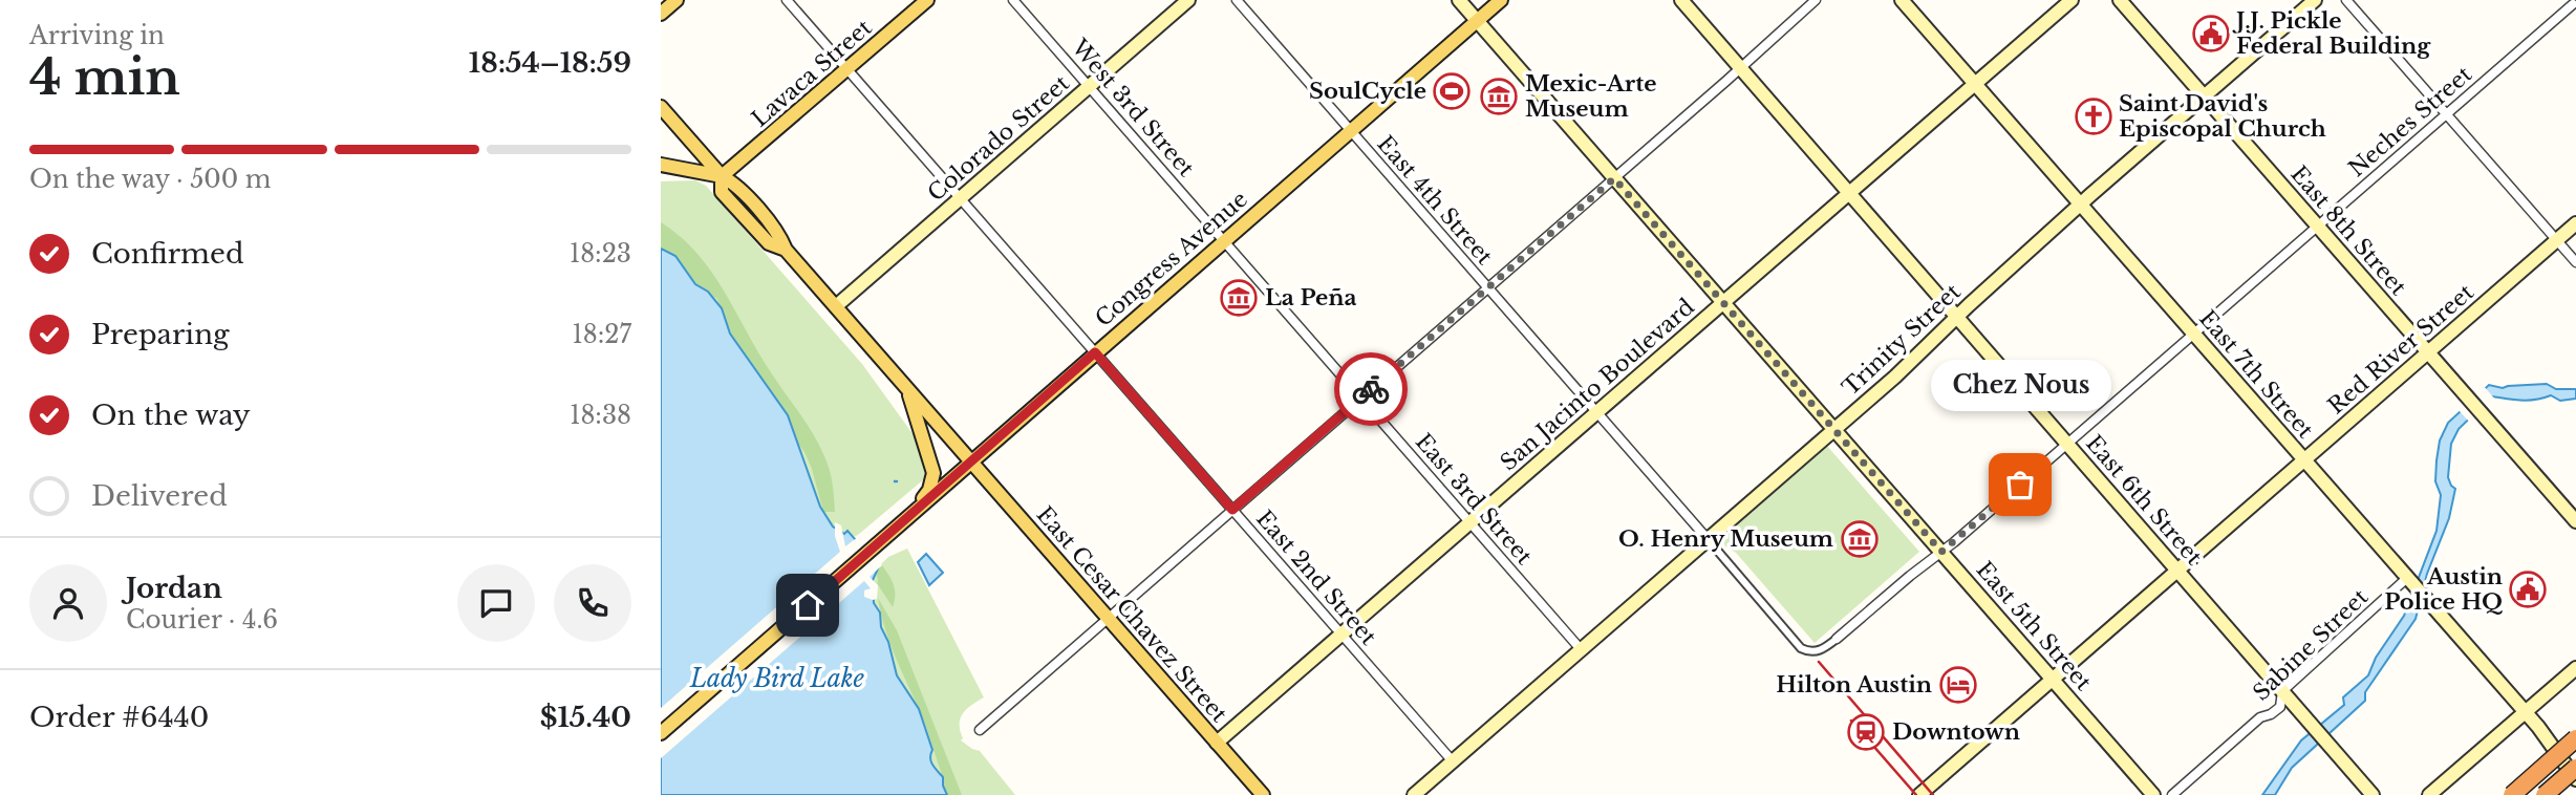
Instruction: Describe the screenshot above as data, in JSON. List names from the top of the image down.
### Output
{
  "streets": {
    "main road": [
      "Lavaca Street",
      "Colorado Street",
      "East 8th Street",
      "Congress Avenue",
      "Trinity Street",
      "Red River Street",
      "East 7th Street",
      "San Jacinto Boulevard",
      "East 6th Street",
      "East Cesar Chavez Street",
      "East 5th Street"
    ],
    "street": [
      "West 3rd Street",
      "Neches Street",
      "East 4th Street",
      "East 3rd Street",
      "East 2nd Street",
      "Sabine Street"
    ]
  },
  "crossings": [
    ["Lavaca Street", "East 2nd Street"],
    ["Lavaca Street", "East Cesar Chavez Street"],
    ["West 3rd Street", "Colorado Street"],
    ["West 3rd Street", "Congress Avenue"],
    ["West 3rd Street", "East 3rd Street"],
    ["Neches Street", "East 4th Street"],
    ["Neches Street", "East 8th Street"],
    ["Neches Street", "East 7th Street"],
    ["Neches Street", "East 6th Street"],
    ["Neches Street", "East 5th Street"],
    ["Colorado Street", "East 2nd Street"],
    ["Colorado Street", "East Cesar Chavez Street"],
    ["East 4th Street", "Congress Avenue"],
    ["East 4th Street", "Trinity Street"],
    ["East 4th Street", "San Jacinto Boulevard"],
    ["East 8th Street", "Trinity Street"],
    ["East 8th Street", "Red River Street"],
    ["Congress Avenue", "East 3rd Street"],
    ["Congress Avenue", "East 2nd Street"],
    ["Congress Avenue", "East Cesar Chavez Street"],
    ["Congress Avenue", "East 5th Street"],
    ["Trinity Street", "East 7th Street"],
    ["Trinity Street", "East 3rd Street"],
    ["Trinity Street", "East 6th Street"],
    ["Trinity Street", "East 2nd Street"],
    ["Trinity Street", "East 5th Street"],
    ["Red River Street", "East 7th Street"],
    ["Red River Street", "East 6th Street"],
    ["Red River Street", "East 5th Street"],
    ["East 7th Street", "San Jacinto Boulevard"],
    ["East 7th Street", "Sabine Street"],
    ["San Jacinto Boulevard", "East 3rd Street"],
    ["San Jacinto Boulevard", "East 6th Street"],
    ["San Jacinto Boulevard", "East 2nd Street"],
    ["San Jacinto Boulevard", "East Cesar Chavez Street"],
    ["San Jacinto Boulevard", "East 5th Street"],
    ["East 6th Street", "Sabine Street"]
  ],
  "water": ["Lady Bird Lake"],
  "places": {
    "public building": ["J.J. Pickle Federal Building", "Austin Police HQ"],
    "sports": ["SoulCycle"],
    "museum": ["Mexic-Arte Museum", "La Peña", "O. Henry Museum"],
    "church": ["Saint David's Episcopal Church"],
    "other": ["Chez Nous"],
    "hotel": ["Hilton Austin"],
    "station": ["Downtown"]
  },
  "page": {
    "heading": ["4 min", "Arriving in", "18:54–18:59"],
    "panel": [
      "Jordan",
      "Courier · 4.6",
      "Order #6440",
      "$15.40"
    ],
    "bar": "On the way · 500 m",
    "list": [
      ["Confirmed", "18:23"],
      ["Preparing", "18:27"],
      ["On the way", "18:38"],
      "Delivered"
    ],
    "bubble": "Chez Nous"
  }
}
